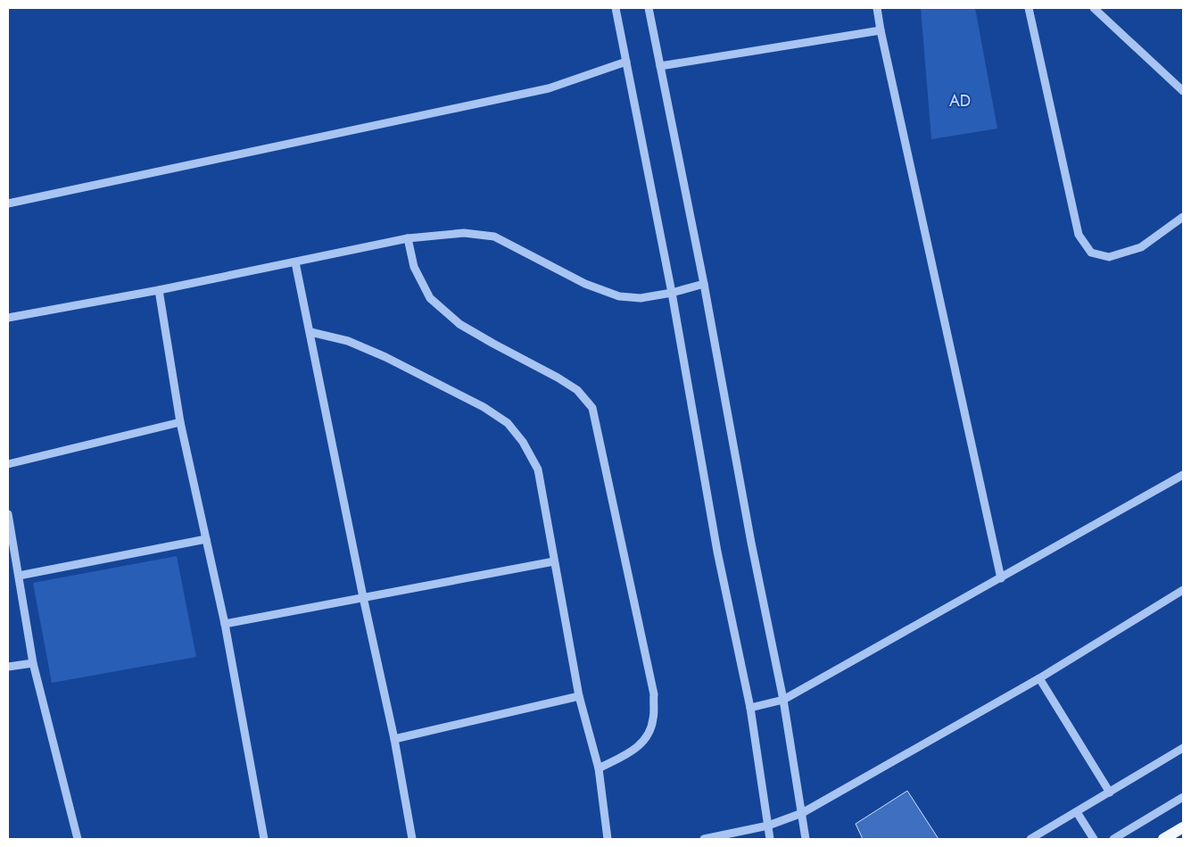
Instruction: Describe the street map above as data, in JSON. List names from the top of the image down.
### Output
{
  "parks": ["AD"]
}
